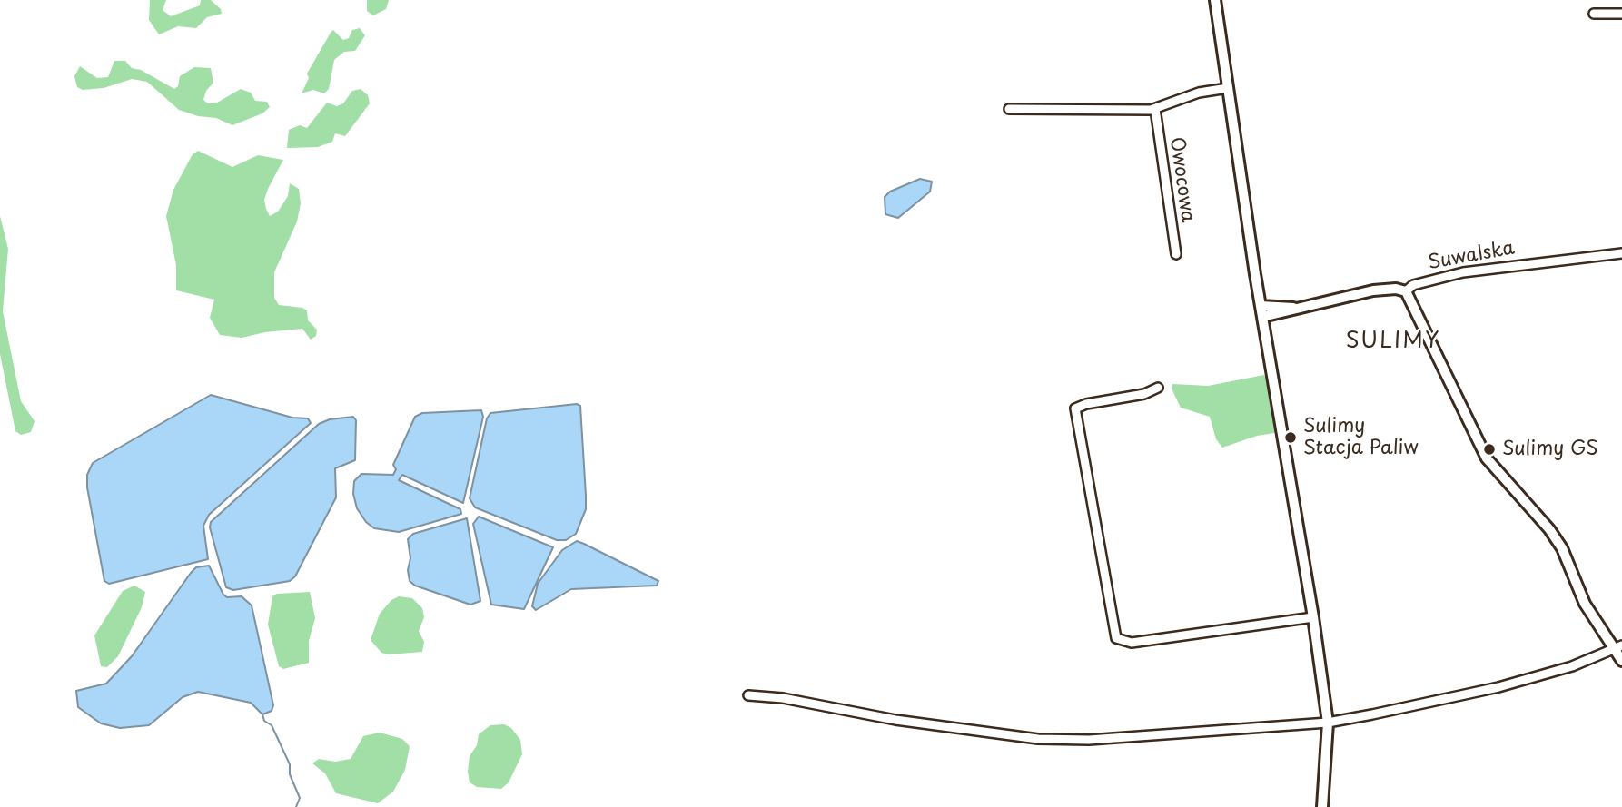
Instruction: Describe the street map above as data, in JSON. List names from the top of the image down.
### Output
{
  "streets": {
    "street": ["Owocowa", "Suwalska"]
  },
  "districts": ["SULIMY"],
  "places": ["Sulimy Stacja Paliw", "Sulimy GS"]
}
